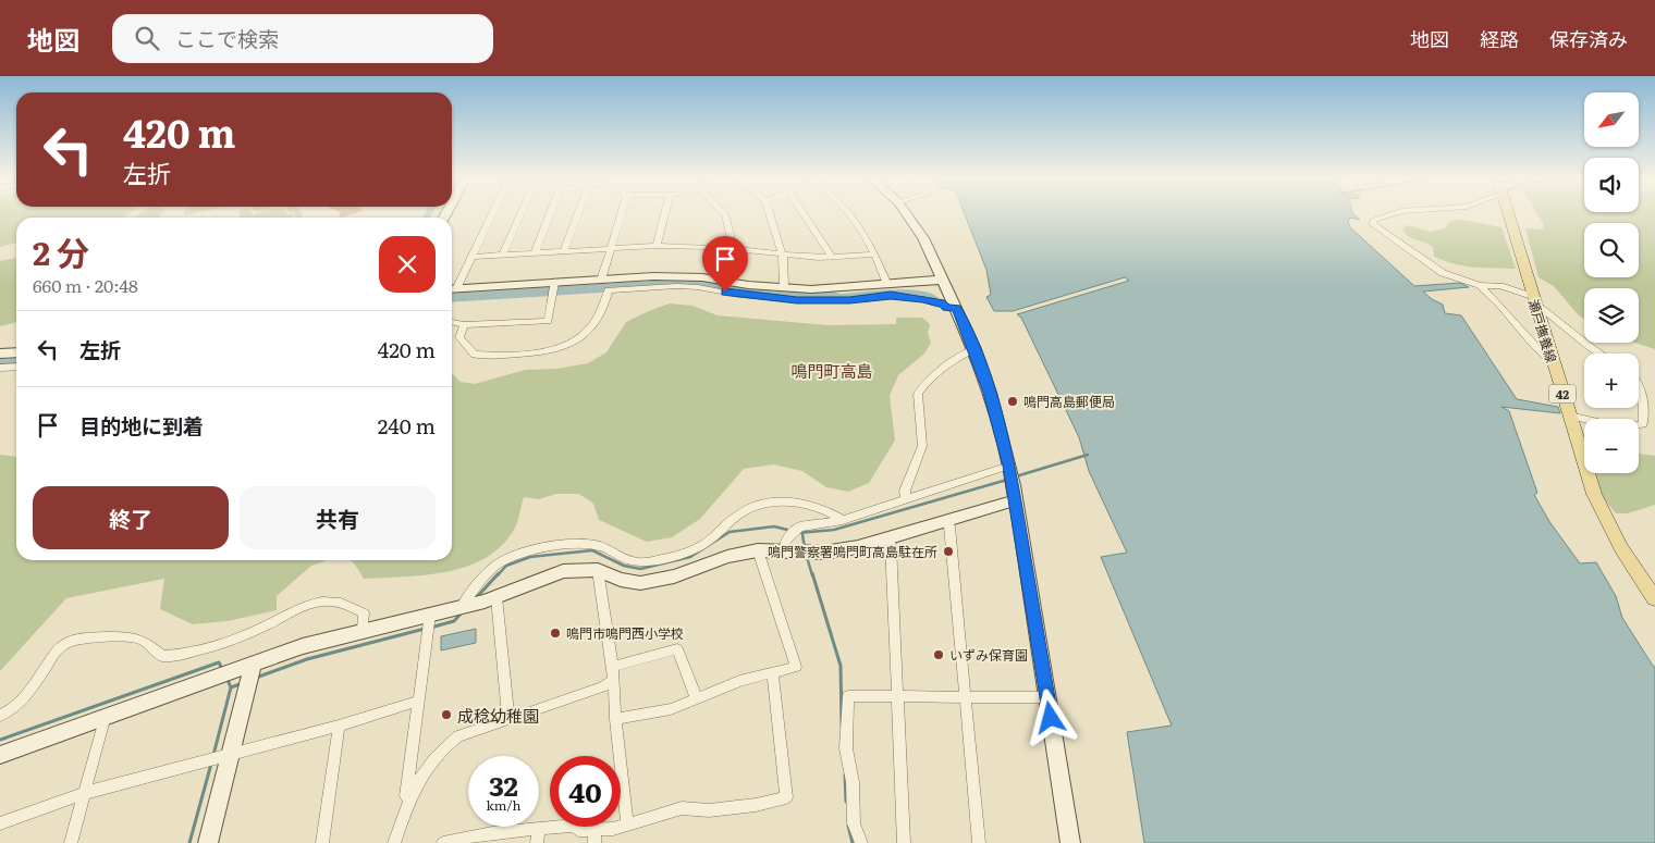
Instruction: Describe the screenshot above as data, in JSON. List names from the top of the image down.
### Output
{
  "streets": {
    "main road": ["瀬戸撫養線", "42"]
  },
  "districts": ["鳴門町高島"],
  "places": [
    "鳴門高島郵便局",
    "鳴門警察署鳴門町高島駐在所",
    "鳴門市鳴門西小学校",
    "いずみ保育園",
    "成稔幼稚園"
  ],
  "north": "bottom left",
  "page": {
    "header": "地図",
    "search": "ここで検索",
    "nav": ["地図", "経路", "保存済み"],
    "map_buttons": ["+", "−"],
    "turn": ["420 m", "左折"],
    "heading": ["2 分", "660 m · 20:48"],
    "list": [
      {
        "name": "左折",
        "value": "420 m"
      },
      {
        "name": "目的地に到着",
        "value": "240 m"
      }
    ],
    "buttons": ["終了", "共有"],
    "speed": "32 km/h",
    "limit": "40"
  }
}
